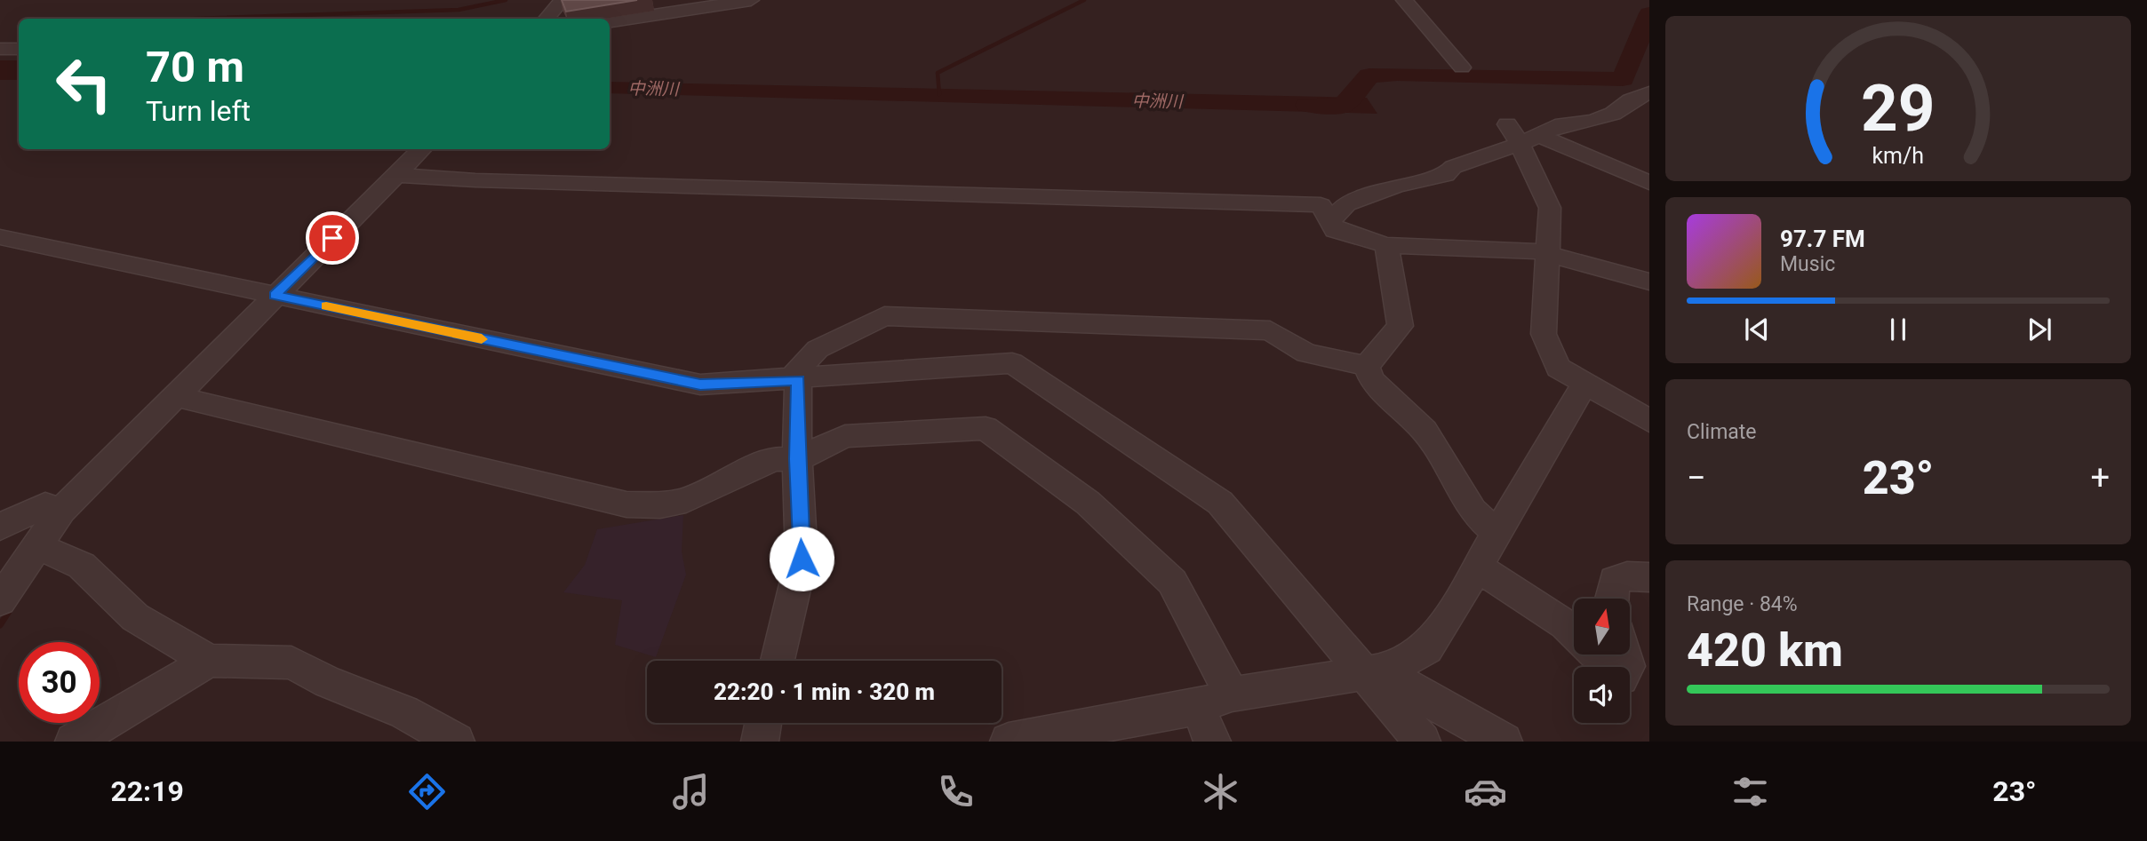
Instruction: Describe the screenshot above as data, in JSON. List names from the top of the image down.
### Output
{
  "water": ["中洲川"],
  "north": "top",
  "page": {
    "turn": ["70 m", "Turn left"],
    "song": ["97.7 FM", "Music"],
    "tile": [
      "Climate",
      ["Range · 84%", "420 km"]
    ],
    "heat": ["−", "23°", "+"],
    "limit": "30",
    "trip": "22:20 · 1 min · 320 m",
    "tabs": ["22:19", "23°"],
    "gauge": ["29", "km/h"]
  }
}
